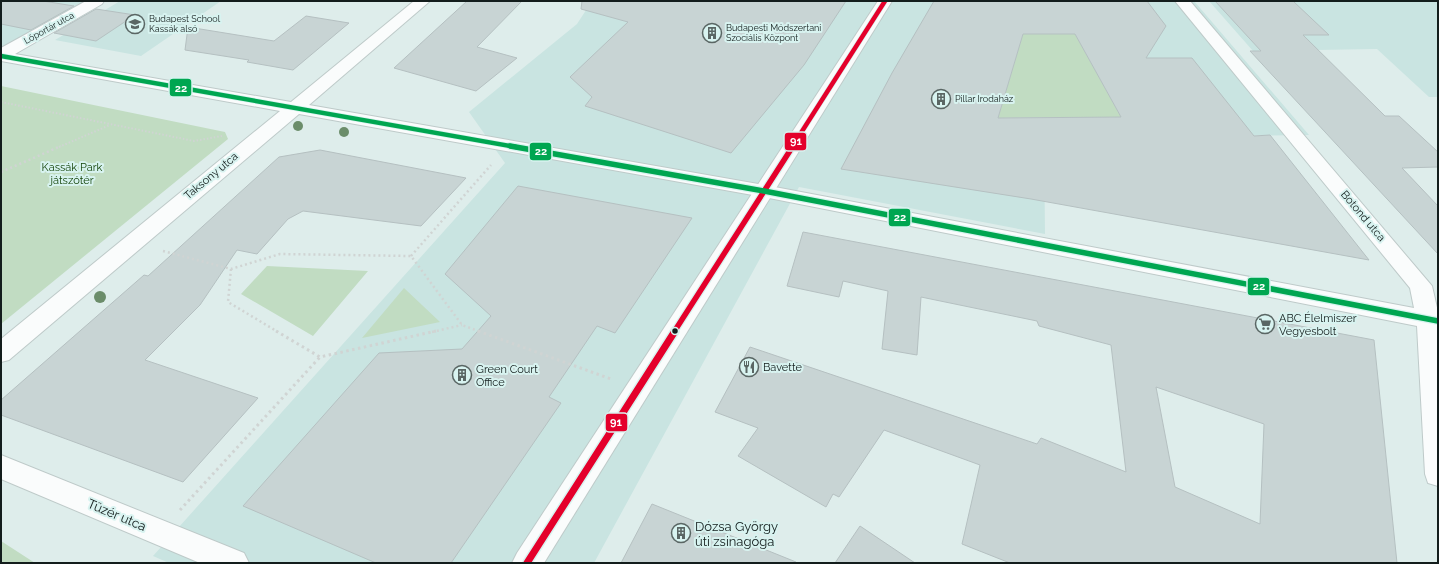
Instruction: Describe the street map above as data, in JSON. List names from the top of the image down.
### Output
{
  "streets": {
    "street": [
      "Lőportár utca",
      "Taksony utca",
      "Botond utca",
      "Tüzér utca"
    ]
  },
  "parks": ["Kassák Park játszótér"],
  "places": {
    "school or university": ["Budapest School Kassák alsó"],
    "building": [
      "Budapesti Módszertani Szociális Központ",
      "Pillar Irodaház",
      "Green Court Office",
      "Dózsa György úti zsinagóga"
    ],
    "supermarket": ["ABC Élelmiszer Vegyesbolt"],
    "restaurant": ["Bavette"]
  },
  "lines": ["transit line 91", "transit line 22"]
}
